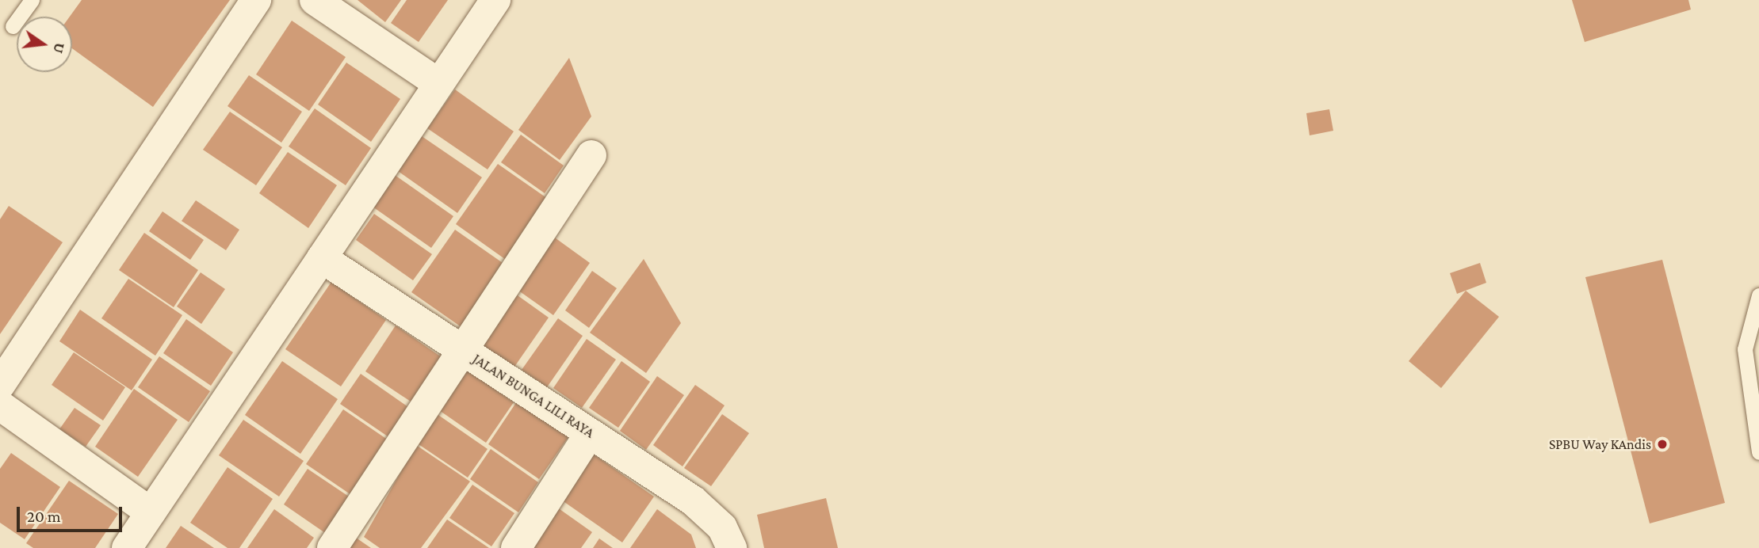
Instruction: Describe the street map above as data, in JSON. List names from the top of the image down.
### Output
{
  "streets": {
    "street": ["JALAN BUNGA LILI RAYA"]
  },
  "places": ["SPBU Way KAndis"],
  "scale_bar": "20 m",
  "north": "right"
}
